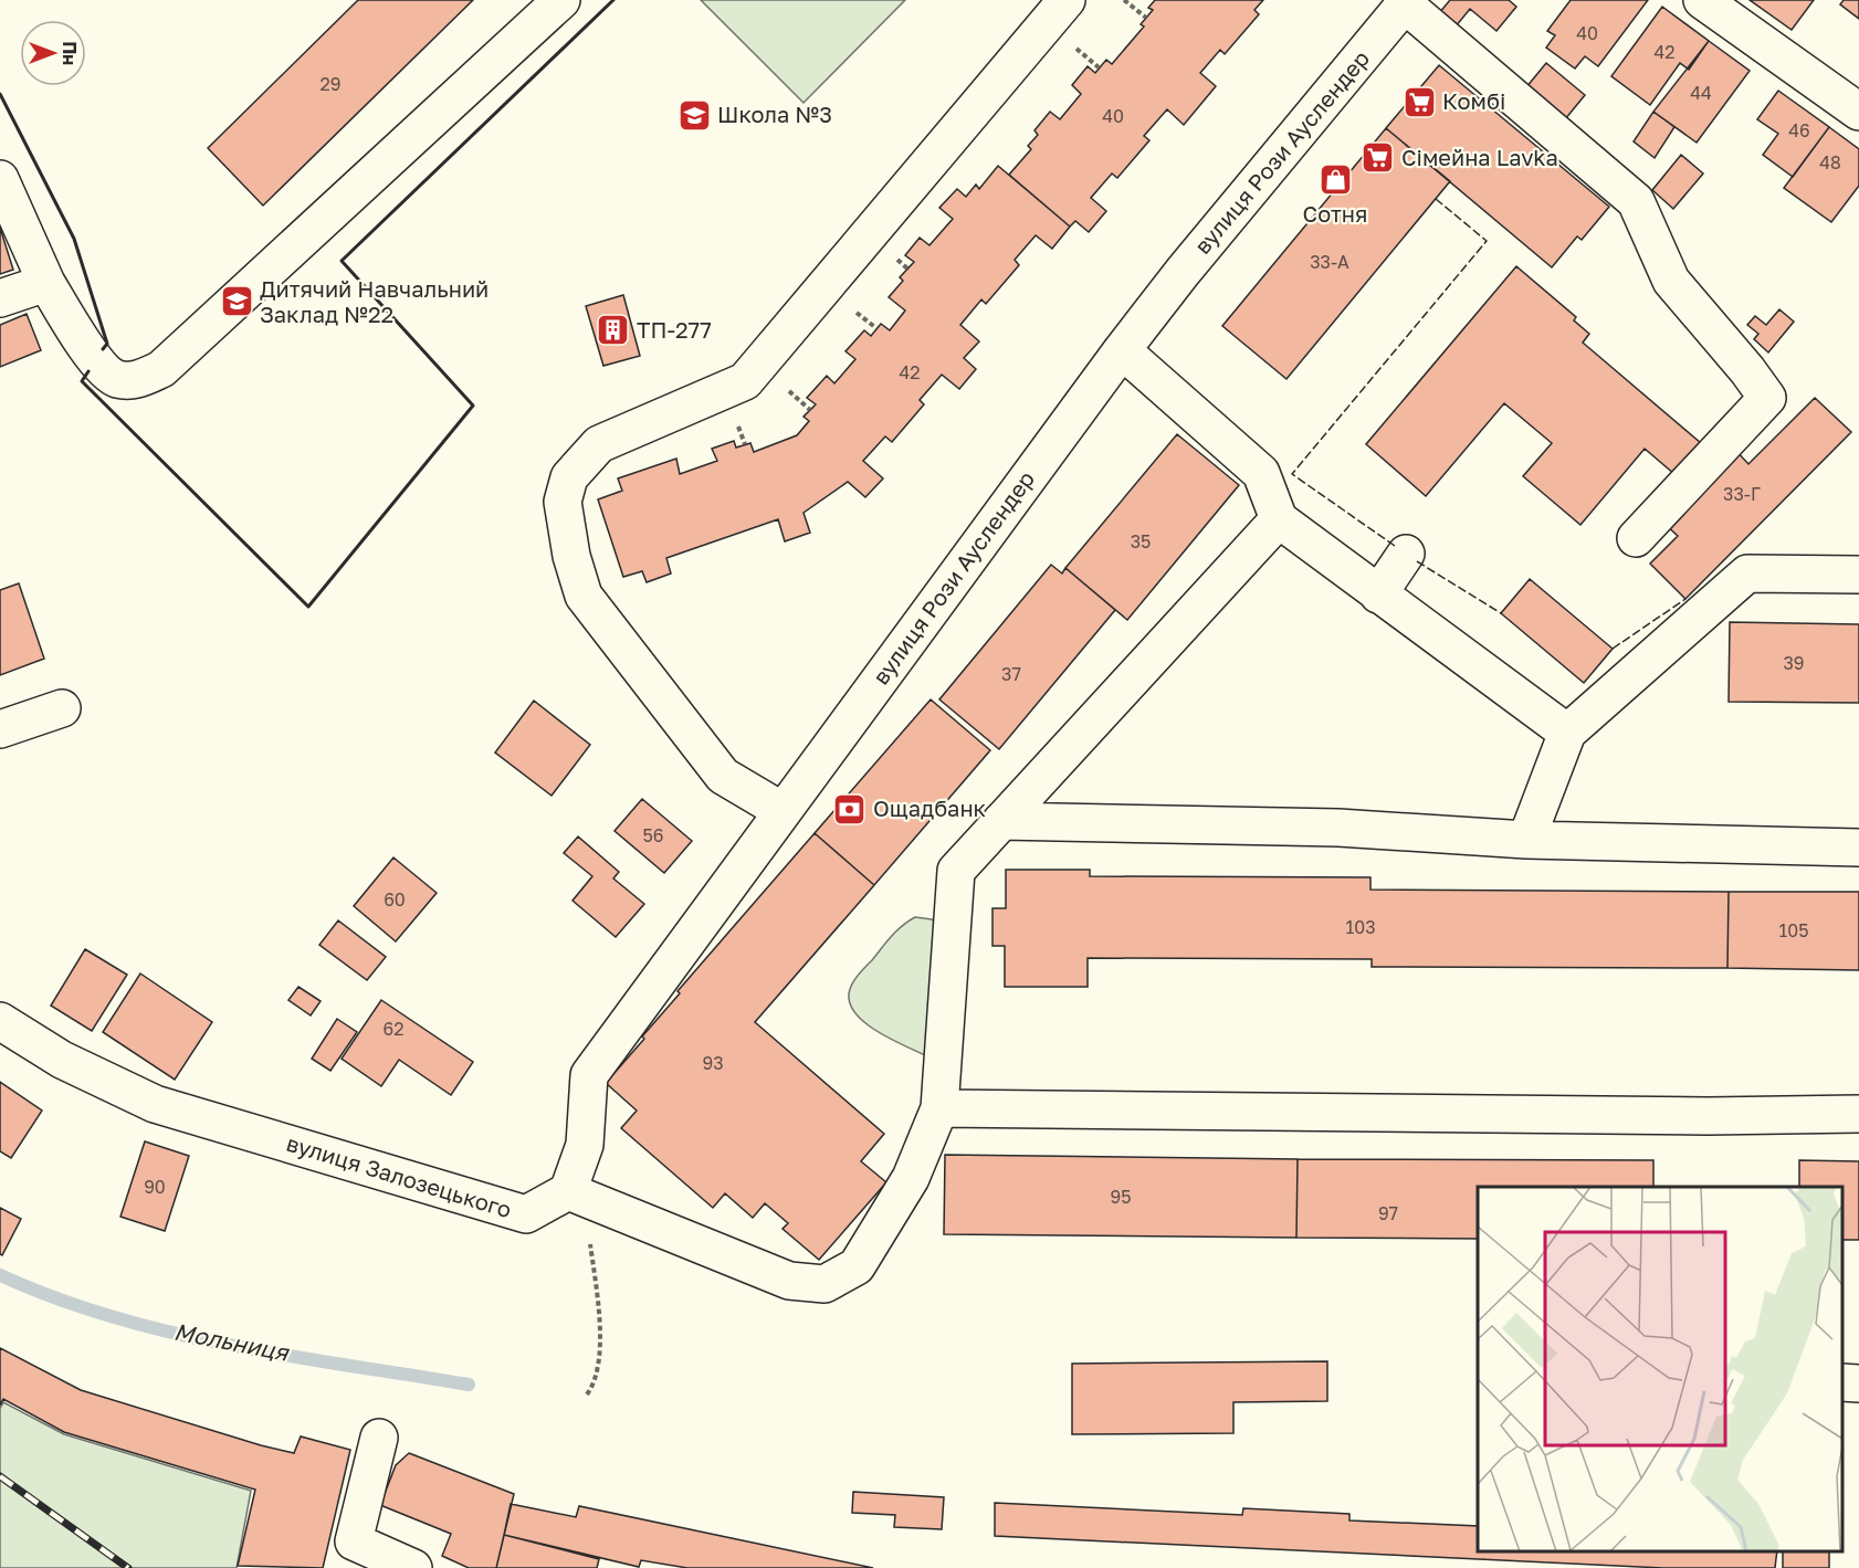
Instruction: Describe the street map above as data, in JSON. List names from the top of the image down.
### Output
{
  "streets": {
    "street": ["вулиця Рози Ауслендер", "вулиця Залозецького"]
  },
  "crossings": [
    ["вулиця Рози Ауслендер", "вулиця Залозецького"]
  ],
  "water": ["Мольниця"],
  "places": {
    "supermarket": ["Комбі", "Сімейна Lavka"],
    "school or university": ["Школа №3", "Дитячий Навчальний Заклад №22"],
    "shop": ["Сотня"],
    "building": ["ТП-277"],
    "bank": ["Ощадбанк"]
  },
  "house_numbers": [
    "40",
    "42",
    "29",
    "44",
    "40",
    "46",
    "48",
    "33-А",
    "42",
    "33-Г",
    "35",
    "39",
    "37",
    "56",
    "60",
    "103",
    "105",
    "62",
    "93",
    "90",
    "95",
    "97"
  ],
  "north": "right"
}
